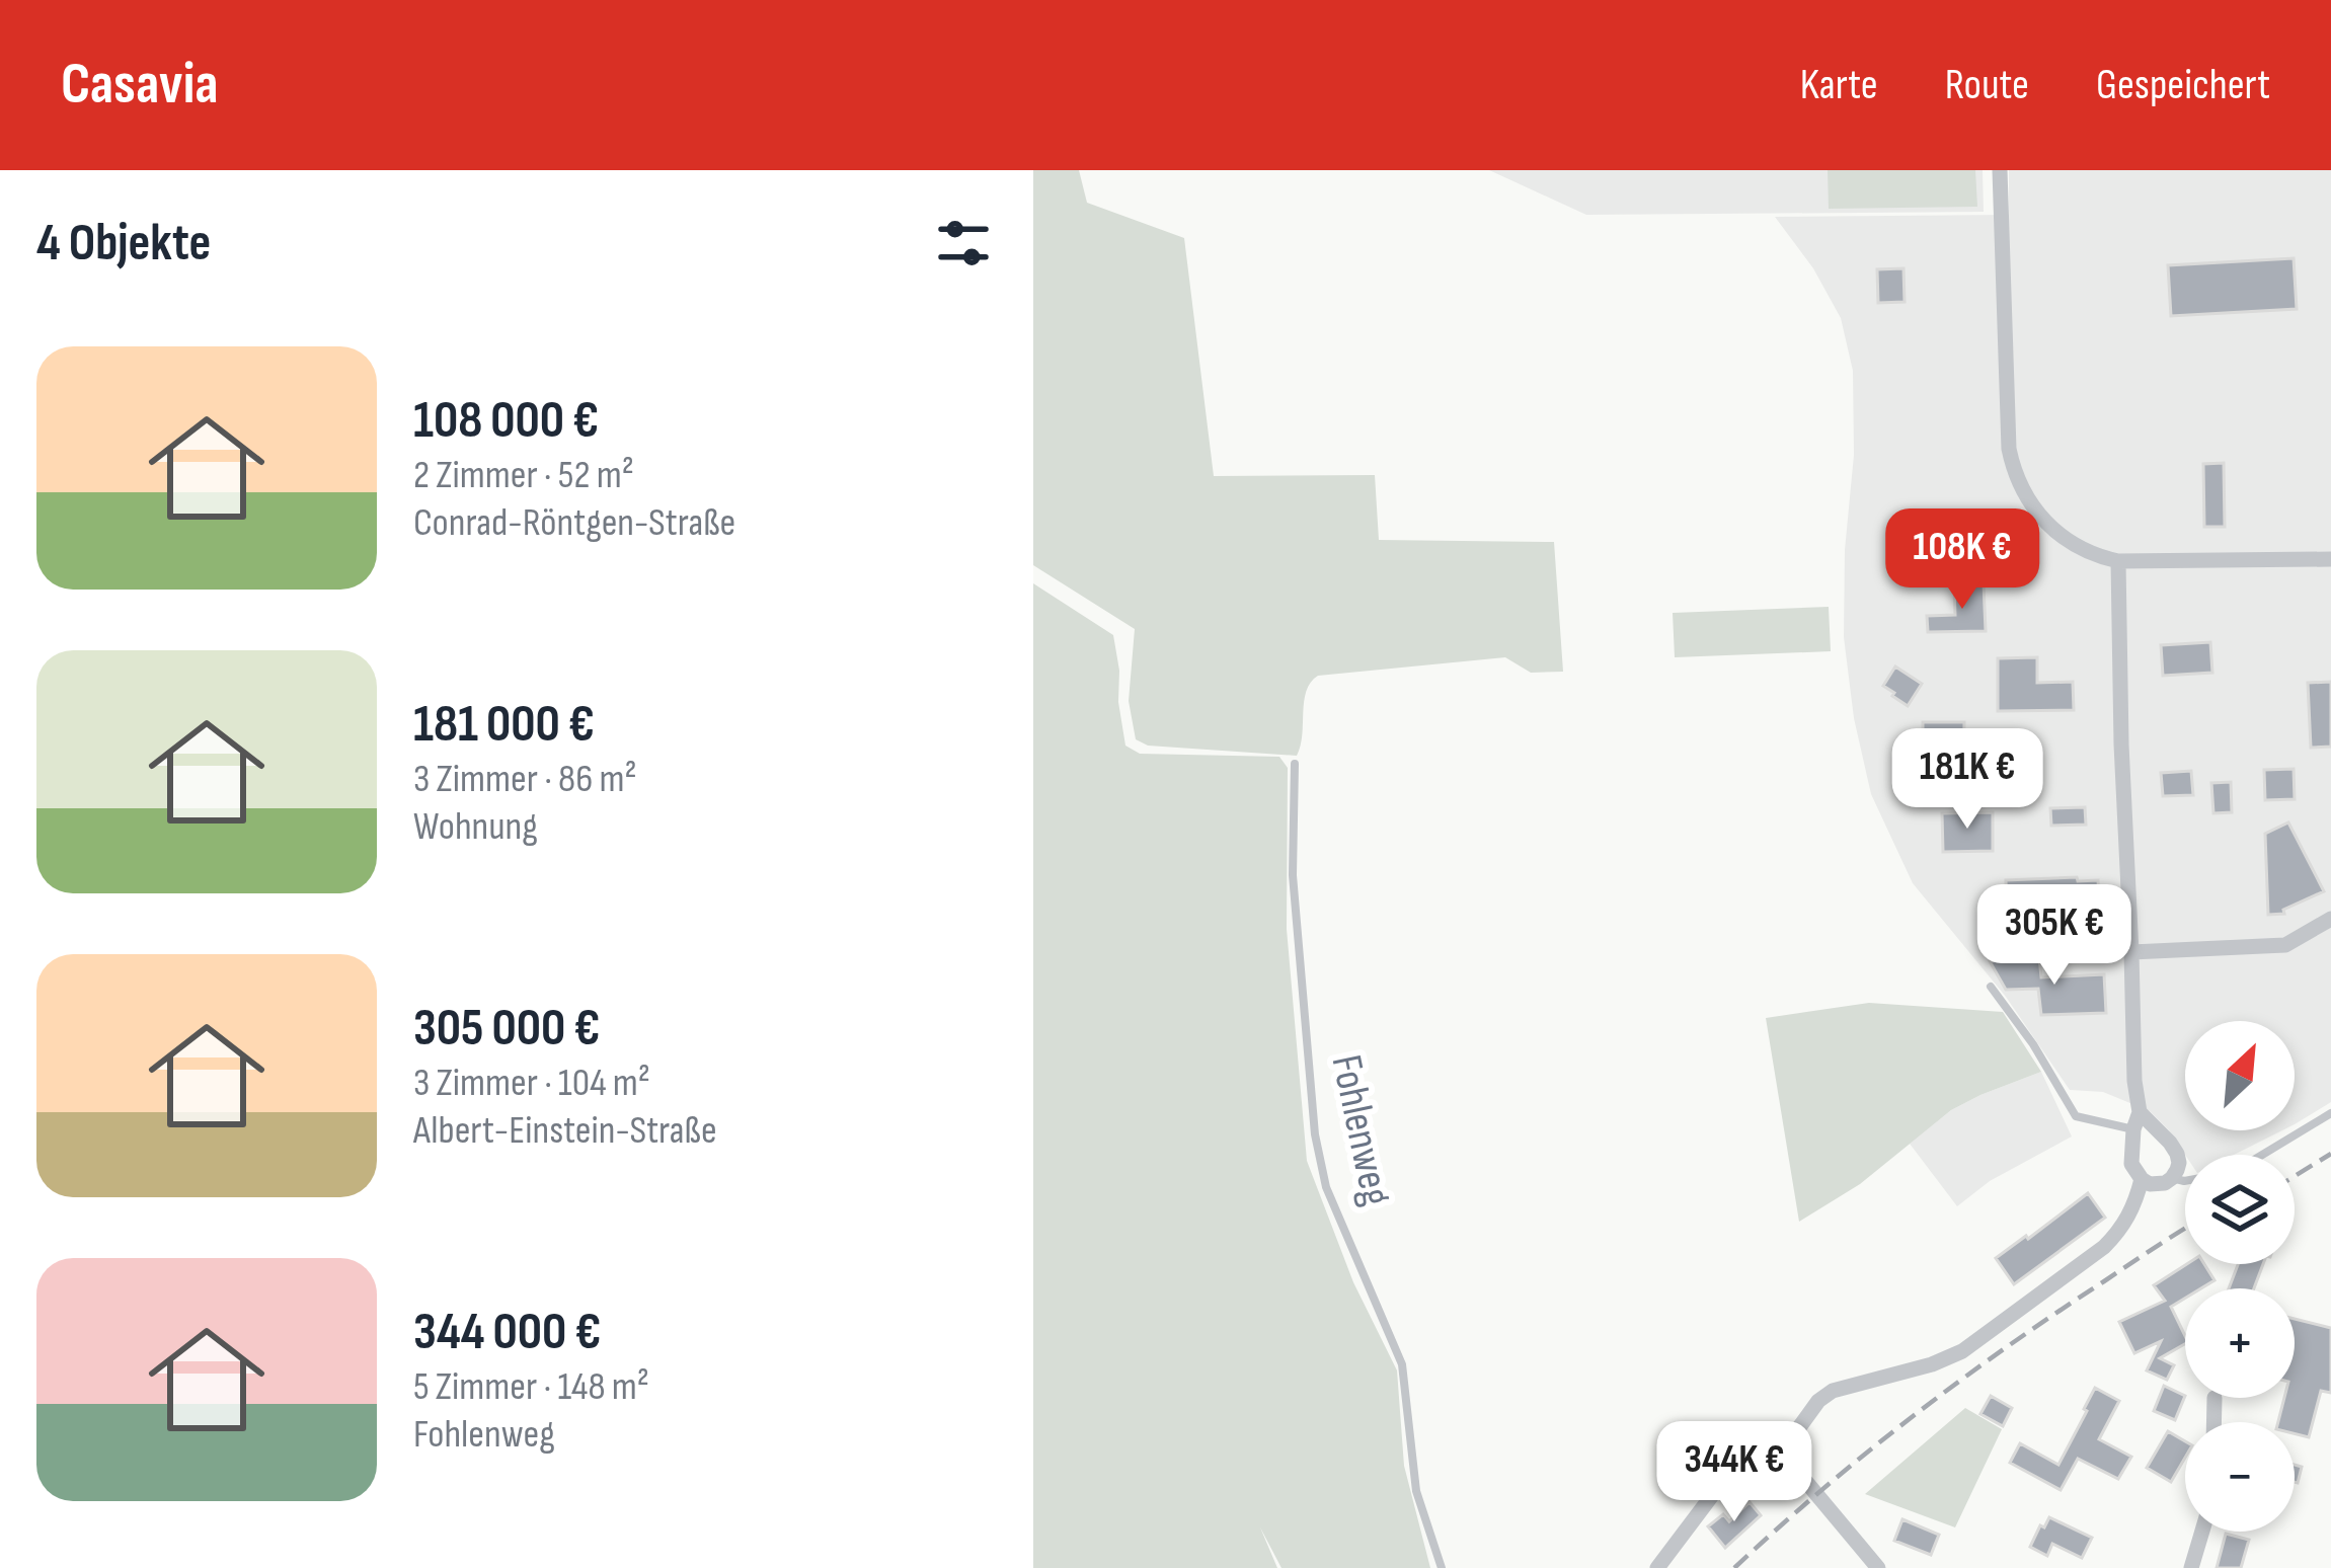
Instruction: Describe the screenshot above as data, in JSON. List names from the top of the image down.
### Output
{
  "streets": {
    "lane": ["Fohlenweg"]
  },
  "north": "top right",
  "page": {
    "header": "Casavia",
    "nav": ["Karte", "Route", "Gespeichert"],
    "heading": "4 Objekte",
    "list": [
      {
        "name": "108 000 €",
        "note": "2 Zimmer · 52 m² · Conrad-Röntgen-Straße"
      },
      {
        "name": "181 000 €",
        "note": "3 Zimmer · 86 m² · Wohnung"
      },
      {
        "name": "305 000 €",
        "note": "3 Zimmer · 104 m² · Albert-Einstein-Straße"
      },
      {
        "name": "344 000 €",
        "note": "5 Zimmer · 148 m² · Fohlenweg"
      }
    ],
    "price": [
      "108K €",
      "181K €",
      "305K €",
      "344K €"
    ],
    "map_buttons": ["+", "−"]
  }
}
